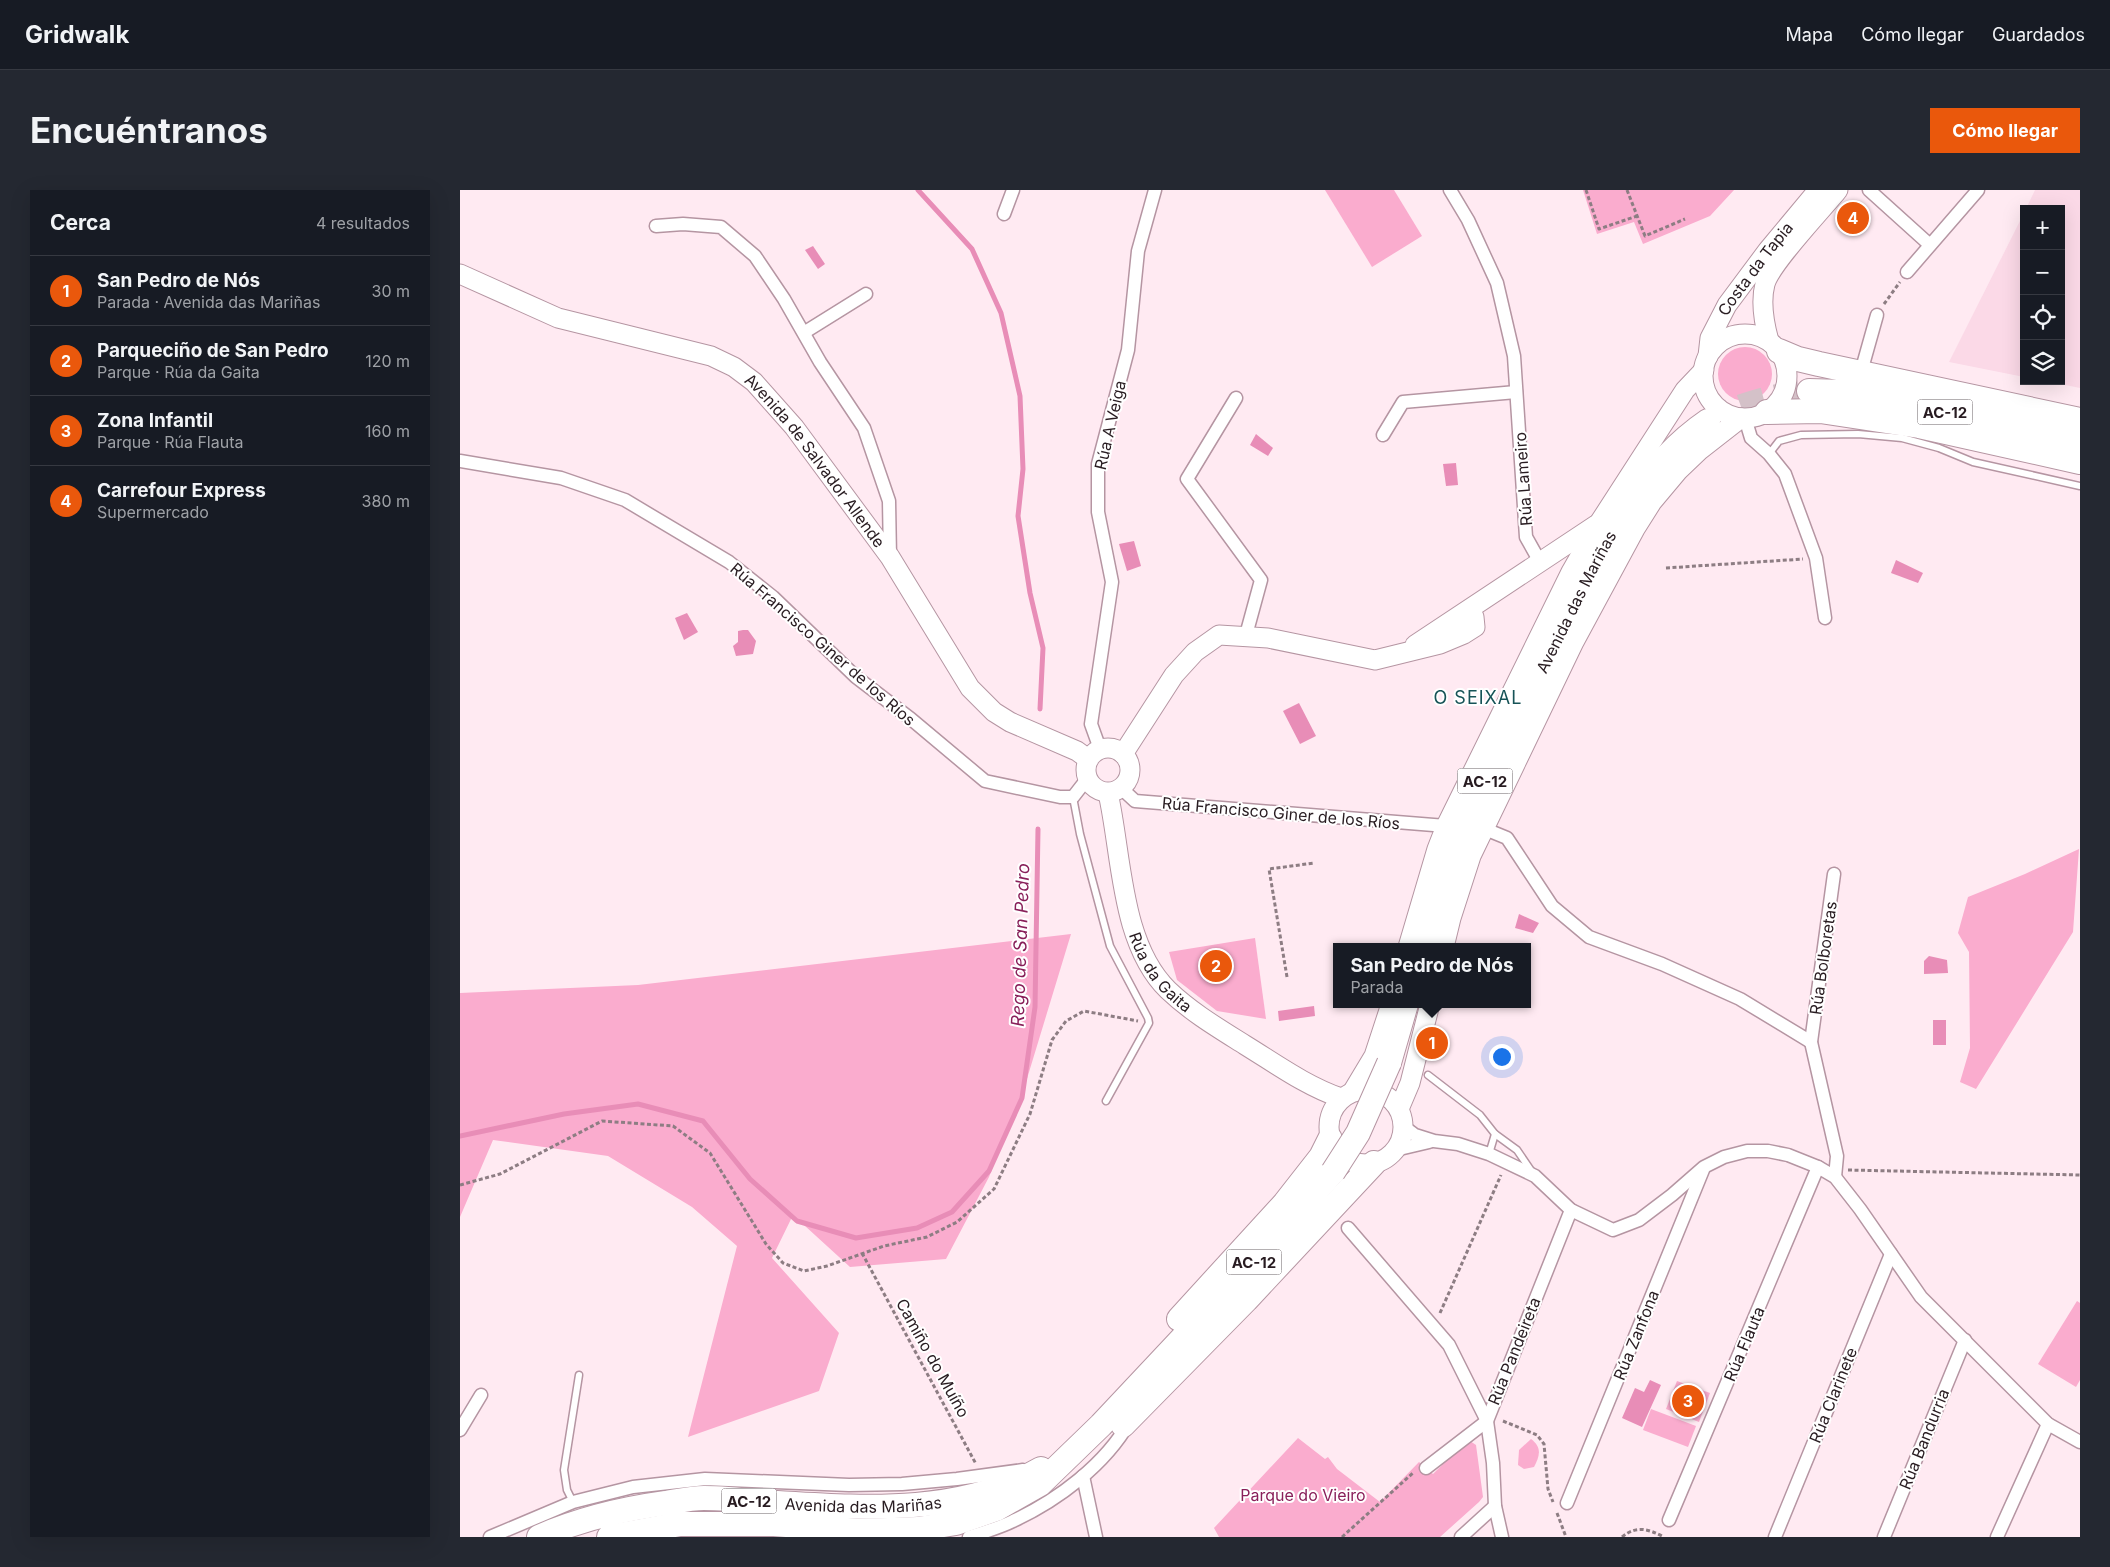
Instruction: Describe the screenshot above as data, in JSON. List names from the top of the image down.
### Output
{
  "streets": {
    "highway": ["AC-12", "Avenida das Mariñas"],
    "street": [
      "Costa da Tapia",
      "Rúa A Veiga",
      "Avenida de Salvador Allende",
      "Rúa Lameiro",
      "Rúa Francisco Giner de los Ríos",
      "Rúa Bolboretas",
      "Rúa da Gaita",
      "Rúa Zanfona",
      "Rúa Flauta",
      "Rúa Pandeireta",
      "Rúa Clarinete",
      "Rúa Bandurria"
    ],
    "path": ["Camiño do Muíño"]
  },
  "crossings": [
    ["Rúa A Veiga", "Avenida de Salvador Allende"],
    ["Rúa A Veiga", "Rúa Francisco Giner de los Ríos"],
    ["Rúa A Veiga", "Rúa da Gaita"],
    ["Avenida de Salvador Allende", "Rúa Francisco Giner de los Ríos"],
    ["Avenida de Salvador Allende", "Rúa da Gaita"],
    ["Avenida das Mariñas", "Camiño do Muíño"],
    ["Rúa Francisco Giner de los Ríos", "Rúa da Gaita"]
  ],
  "districts": ["O SEIXAL"],
  "water": ["Rego de San Pedro"],
  "parks": ["Parque do Vieiro"],
  "page": {
    "header": "Gridwalk",
    "nav": ["Mapa", "Cómo llegar", "Guardados"],
    "buttons": "Cómo llegar",
    "title": "Encuéntranos",
    "heading": ["Cerca", "4 resultados"],
    "pins": [
      "4",
      "2",
      "1",
      "3"
    ],
    "map_buttons": ["+", "−"],
    "list": [
      {
        "mark": "1",
        "name": "San Pedro de Nós",
        "note": "Parada · Avenida das Mariñas",
        "value": "30 m"
      },
      {
        "mark": "2",
        "name": "Parqueciño de San Pedro",
        "note": "Parque · Rúa da Gaita",
        "value": "120 m"
      },
      {
        "mark": "3",
        "name": "Zona Infantil",
        "note": "Parque · Rúa Flauta",
        "value": "160 m"
      },
      {
        "mark": "4",
        "name": "Carrefour Express",
        "note": "Supermercado",
        "value": "380 m"
      }
    ],
    "popup": ["San Pedro de Nós", "Parada"]
  }
}
